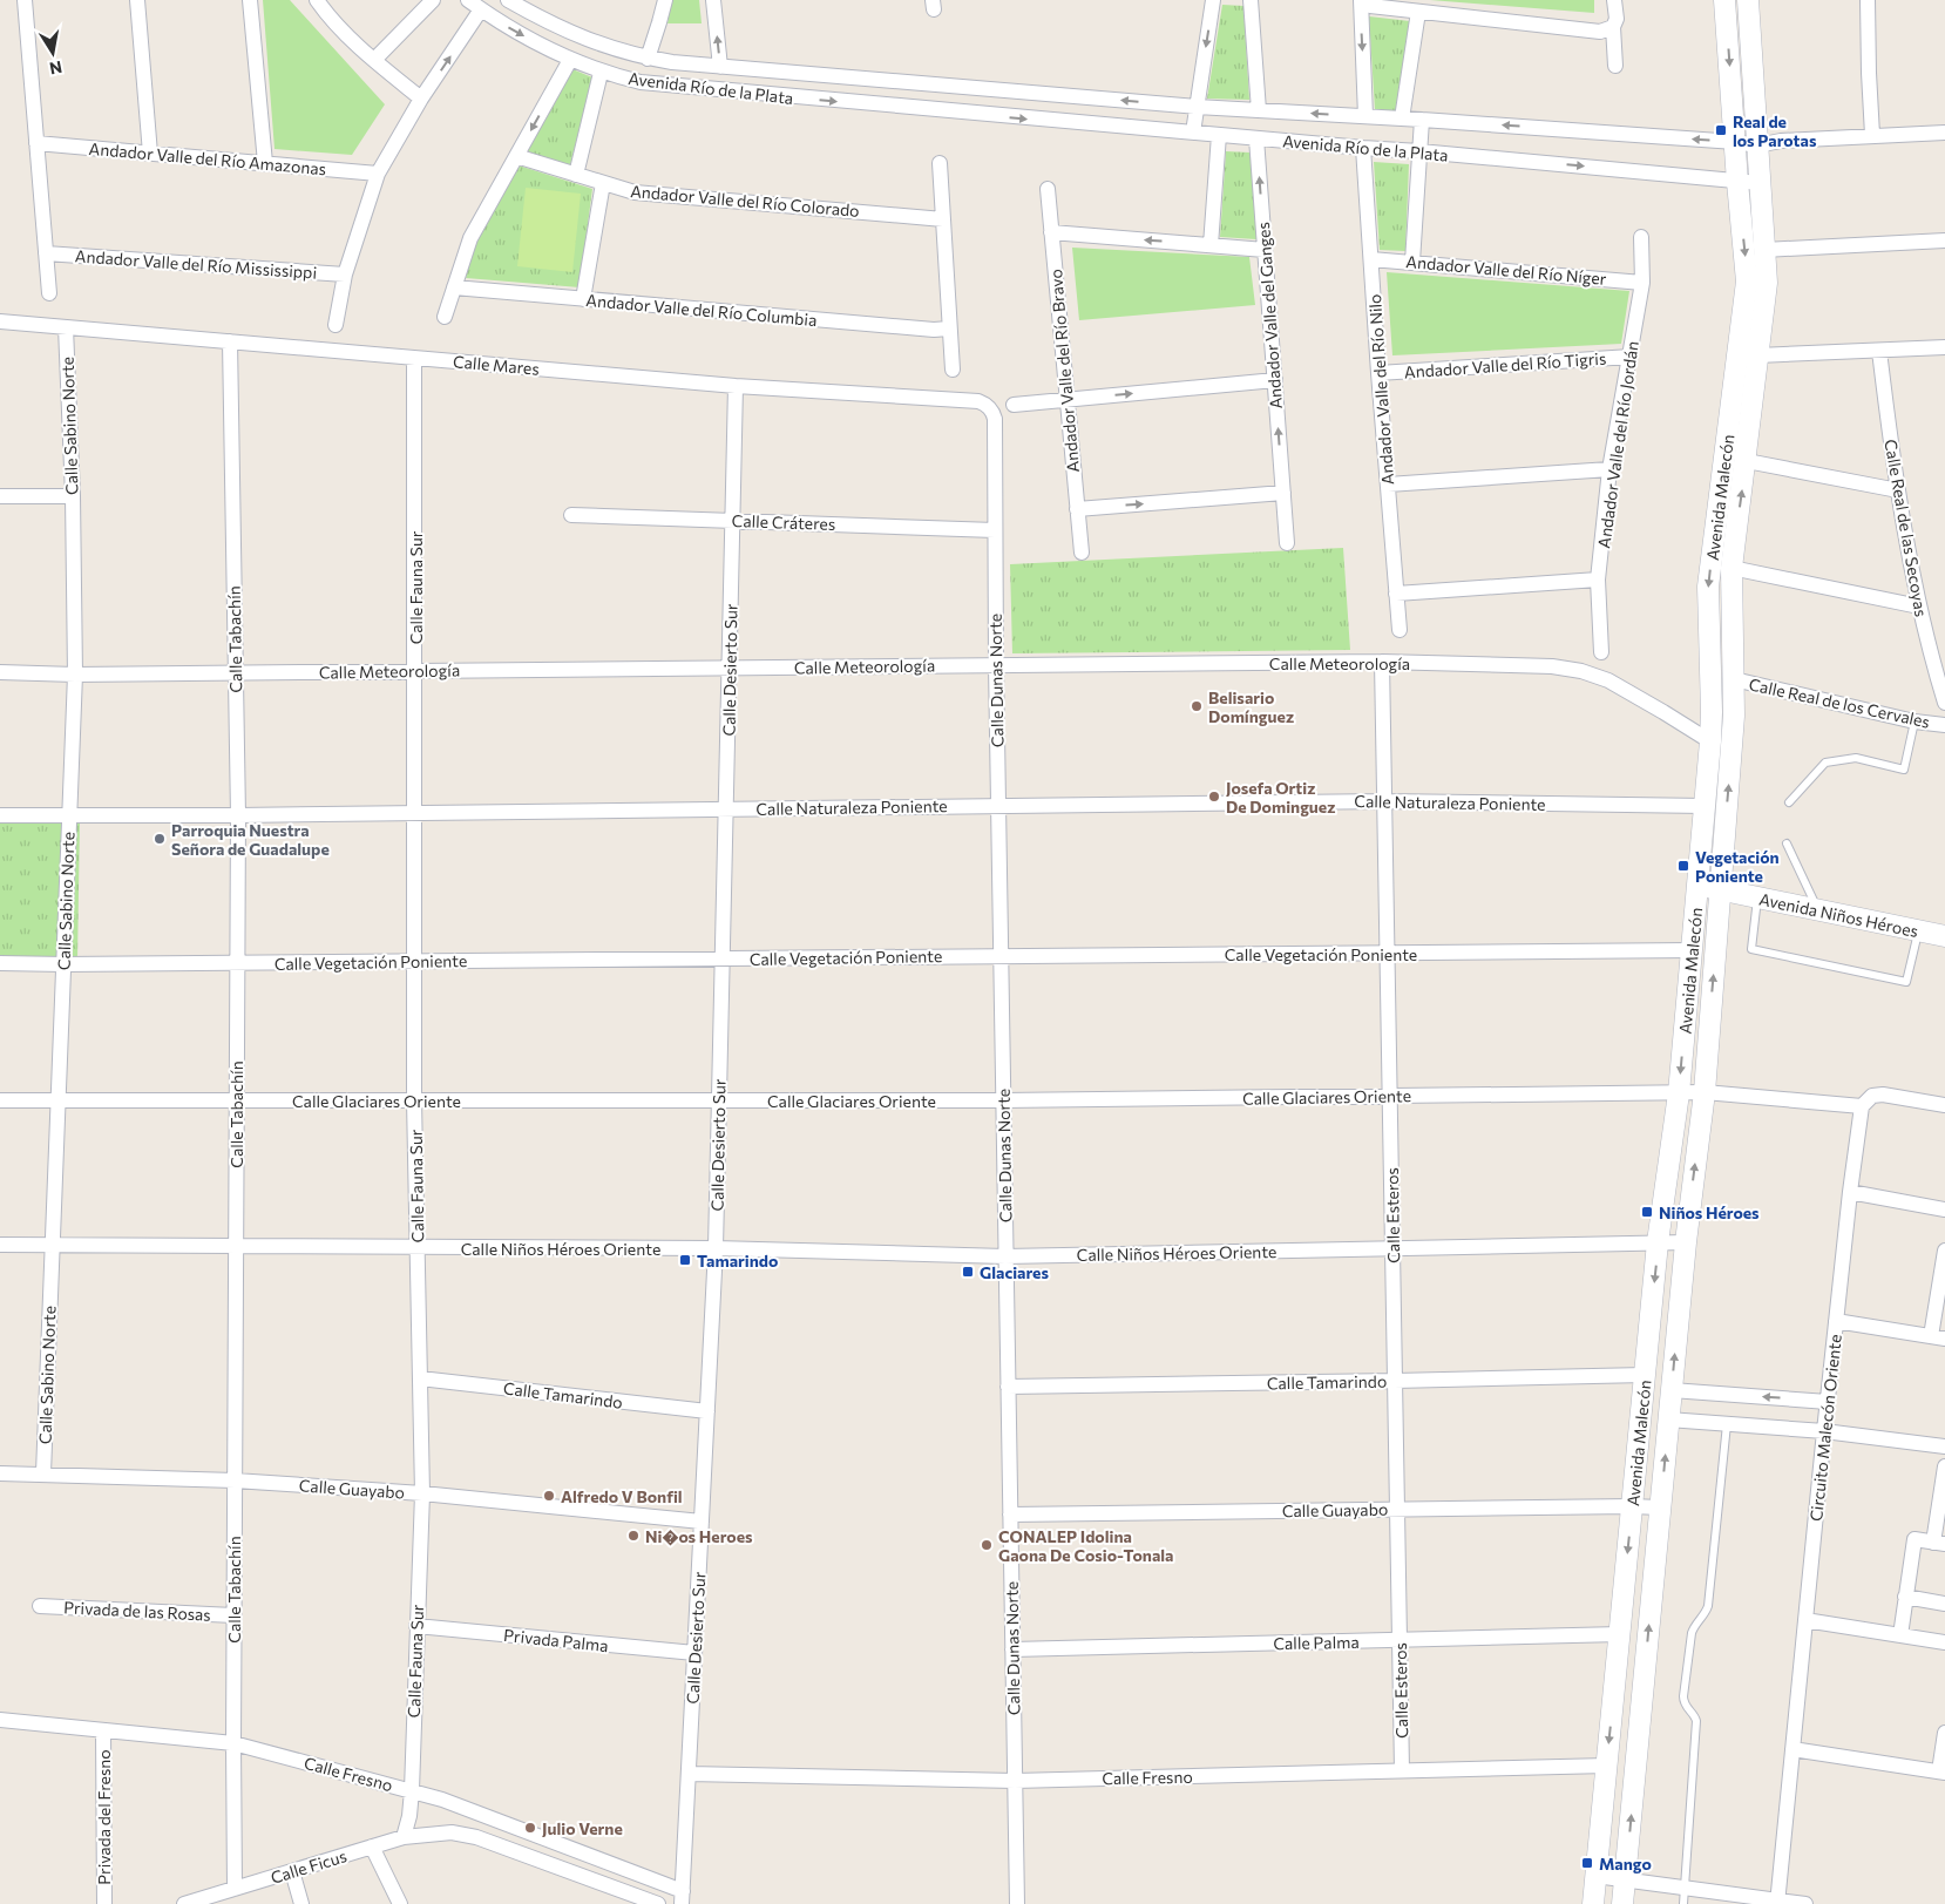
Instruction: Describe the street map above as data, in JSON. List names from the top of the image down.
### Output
{
  "streets": {
    "street": [
      "Avenida Río de la Plata",
      "Andador Valle del Río Amazonas",
      "Andador Valle del Río Colorado",
      "Andador Valle del Río Mississippi",
      "Andador Valle del Río Níger",
      "Andador Valle del Río Columbia",
      "Andador Valle del Ganges",
      "Calle Mares",
      "Andador Valle del Río Tigris",
      "Andador Valle del Río Bravo",
      "Andador Valle del Río Nilo",
      "Calle Sabino Norte",
      "Andador Valle del Río Jordán",
      "Avenida Malecón",
      "Calle Cráteres",
      "Calle Real de las Secoyas",
      "Calle Fauna Sur",
      "Calle Tabachín",
      "Calle Meteorología",
      "Calle Desierto Sur",
      "Calle Dunas Norte",
      "Calle Real de los Cervales",
      "Calle Naturaleza Poniente",
      "Avenida Niños Héroes",
      "Calle Vegetación Poniente",
      "Calle Glaciares Oriente",
      "Calle Esteros",
      "Calle Niños Héroes Oriente",
      "Calle Tamarindo",
      "Circuito Malecón Oriente",
      "Calle Guayabo",
      "Privada de las Rosas",
      "Privada Palma",
      "Calle Palma",
      "Calle Fresno",
      "Privada del Fresno",
      "Calle Ficus"
    ]
  },
  "crossings": [
    ["Avenida Río de la Plata", "Andador Valle del Ganges"],
    ["Avenida Río de la Plata", "Andador Valle del Río Nilo"],
    ["Avenida Río de la Plata", "Avenida Malecón"],
    ["Andador Valle del Río Níger", "Andador Valle del Río Nilo"],
    ["Andador Valle del Río Níger", "Andador Valle del Río Jordán"],
    ["Calle Mares", "Calle Sabino Norte"],
    ["Calle Mares", "Calle Fauna Sur"],
    ["Calle Mares", "Calle Tabachín"],
    ["Calle Mares", "Calle Desierto Sur"],
    ["Calle Mares", "Calle Dunas Norte"],
    ["Andador Valle del Río Tigris", "Andador Valle del Río Nilo"],
    ["Andador Valle del Río Tigris", "Andador Valle del Río Jordán"],
    ["Calle Sabino Norte", "Calle Meteorología"],
    ["Calle Sabino Norte", "Calle Naturaleza Poniente"],
    ["Calle Sabino Norte", "Calle Vegetación Poniente"],
    ["Calle Sabino Norte", "Calle Glaciares Oriente"],
    ["Calle Sabino Norte", "Calle Niños Héroes Oriente"],
    ["Calle Sabino Norte", "Calle Guayabo"],
    ["Avenida Malecón", "Calle Meteorología"],
    ["Avenida Malecón", "Calle Real de los Cervales"],
    ["Avenida Malecón", "Calle Naturaleza Poniente"],
    ["Avenida Malecón", "Avenida Niños Héroes"],
    ["Avenida Malecón", "Calle Vegetación Poniente"],
    ["Avenida Malecón", "Calle Glaciares Oriente"],
    ["Avenida Malecón", "Calle Niños Héroes Oriente"],
    ["Avenida Malecón", "Calle Tamarindo"],
    ["Avenida Malecón", "Calle Guayabo"],
    ["Avenida Malecón", "Calle Palma"],
    ["Avenida Malecón", "Calle Fresno"],
    ["Calle Cráteres", "Calle Desierto Sur"],
    ["Calle Cráteres", "Calle Dunas Norte"],
    ["Calle Fauna Sur", "Calle Meteorología"],
    ["Calle Fauna Sur", "Calle Naturaleza Poniente"],
    ["Calle Fauna Sur", "Calle Vegetación Poniente"],
    ["Calle Fauna Sur", "Calle Glaciares Oriente"],
    ["Calle Fauna Sur", "Calle Niños Héroes Oriente"],
    ["Calle Fauna Sur", "Calle Tamarindo"],
    ["Calle Fauna Sur", "Calle Guayabo"],
    ["Calle Fauna Sur", "Privada Palma"],
    ["Calle Fauna Sur", "Calle Fresno"],
    ["Calle Fauna Sur", "Calle Ficus"],
    ["Calle Tabachín", "Calle Meteorología"],
    ["Calle Tabachín", "Calle Naturaleza Poniente"],
    ["Calle Tabachín", "Calle Vegetación Poniente"],
    ["Calle Tabachín", "Calle Glaciares Oriente"],
    ["Calle Tabachín", "Calle Niños Héroes Oriente"],
    ["Calle Tabachín", "Calle Guayabo"],
    ["Calle Tabachín", "Privada de las Rosas"],
    ["Calle Tabachín", "Calle Fresno"],
    ["Calle Tabachín", "Calle Ficus"],
    ["Calle Meteorología", "Calle Desierto Sur"],
    ["Calle Meteorología", "Calle Dunas Norte"],
    ["Calle Meteorología", "Calle Esteros"],
    ["Calle Desierto Sur", "Calle Naturaleza Poniente"],
    ["Calle Desierto Sur", "Calle Vegetación Poniente"],
    ["Calle Desierto Sur", "Calle Glaciares Oriente"],
    ["Calle Desierto Sur", "Calle Niños Héroes Oriente"],
    ["Calle Desierto Sur", "Calle Tamarindo"],
    ["Calle Desierto Sur", "Calle Guayabo"],
    ["Calle Desierto Sur", "Privada Palma"],
    ["Calle Desierto Sur", "Calle Fresno"],
    ["Calle Dunas Norte", "Calle Naturaleza Poniente"],
    ["Calle Dunas Norte", "Calle Vegetación Poniente"],
    ["Calle Dunas Norte", "Calle Glaciares Oriente"],
    ["Calle Dunas Norte", "Calle Niños Héroes Oriente"],
    ["Calle Dunas Norte", "Calle Tamarindo"],
    ["Calle Dunas Norte", "Calle Guayabo"],
    ["Calle Dunas Norte", "Calle Palma"],
    ["Calle Dunas Norte", "Calle Fresno"],
    ["Calle Naturaleza Poniente", "Calle Esteros"],
    ["Calle Vegetación Poniente", "Calle Esteros"],
    ["Calle Glaciares Oriente", "Calle Esteros"],
    ["Calle Glaciares Oriente", "Circuito Malecón Oriente"],
    ["Calle Esteros", "Calle Niños Héroes Oriente"],
    ["Calle Esteros", "Calle Tamarindo"],
    ["Calle Esteros", "Calle Guayabo"],
    ["Calle Esteros", "Calle Palma"],
    ["Calle Esteros", "Calle Fresno"],
    ["Calle Fresno", "Privada del Fresno"]
  ],
  "places": {
    "transit": [
      "Real de los Parotas",
      "Vegetación Poniente",
      "Niños Héroes",
      "Tamarindo",
      "Glaciares",
      "Mango"
    ],
    "other": [
      "Belisario Domínguez",
      "Josefa Ortiz De Dominguez",
      "Parroquia Nuestra Señora de Guadalupe",
      "Alfredo V Bonfil",
      "Ni�os Heroes",
      "CONALEP Idolina Gaona De Cosio-Tonala",
      "Julio Verne"
    ]
  },
  "north": "bottom"
}
